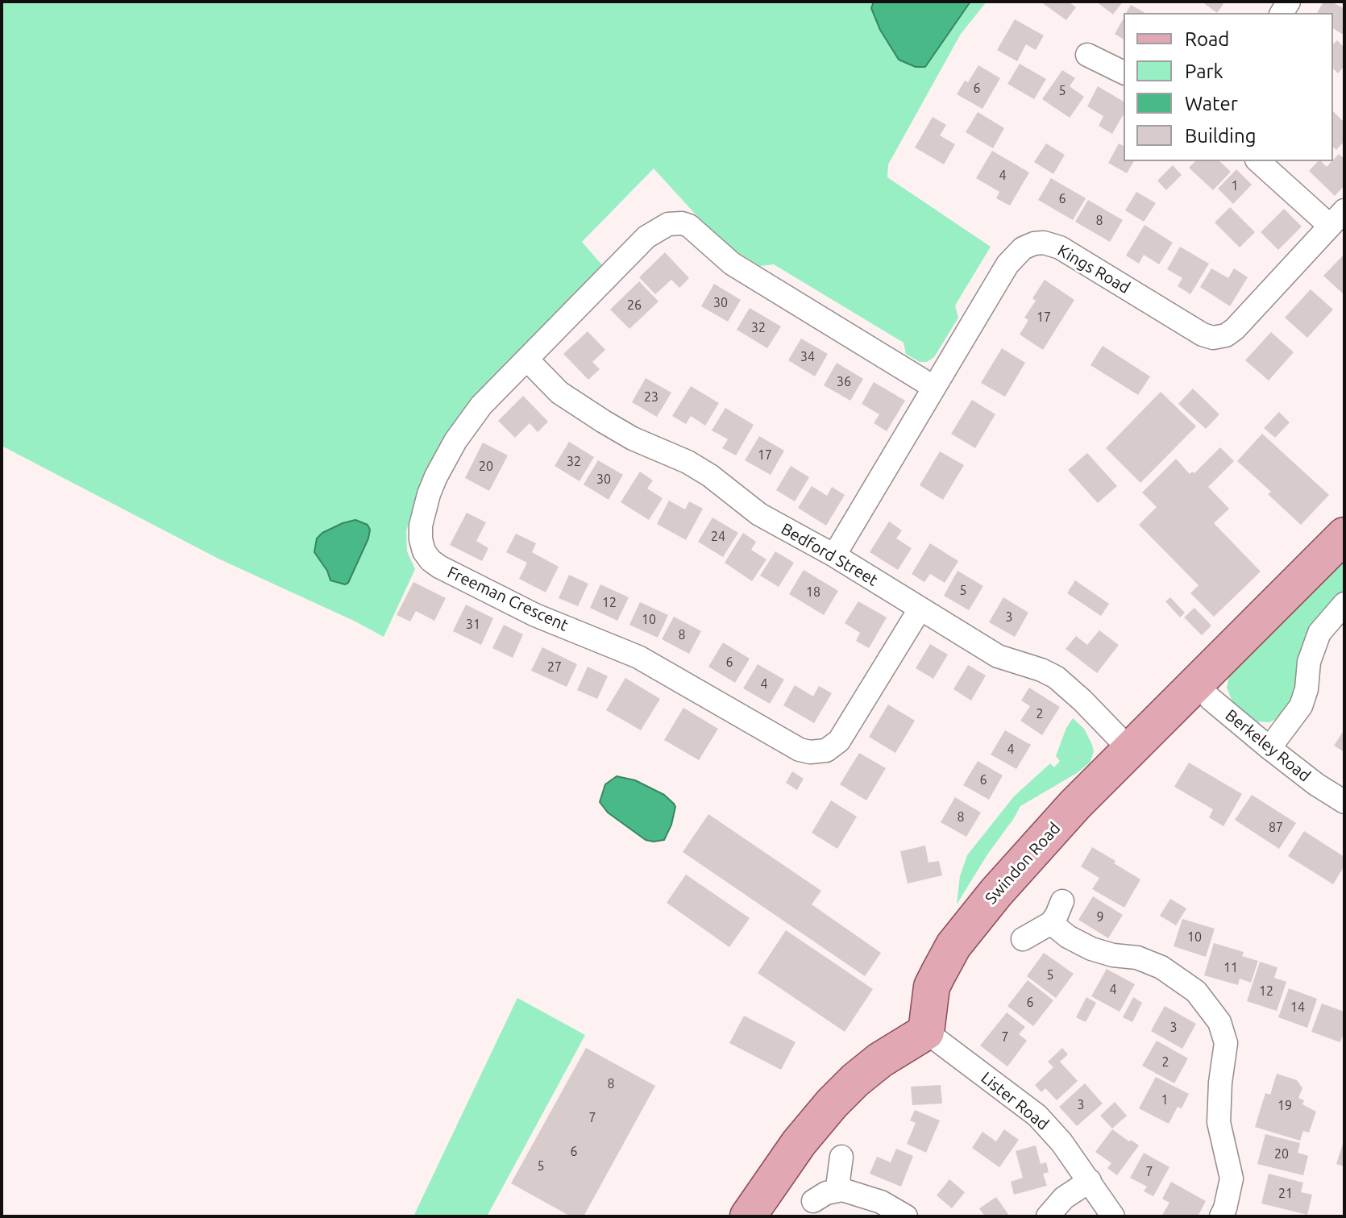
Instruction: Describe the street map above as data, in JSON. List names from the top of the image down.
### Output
{
  "streets": {
    "main road": ["Swindon Road"],
    "street": [
      "Kings Road",
      "Bedford Street",
      "Freeman Crescent",
      "Berkeley Road",
      "Lister Road"
    ]
  },
  "crossings": [
    ["Kings Road", "Bedford Street"],
    ["Kings Road", "Freeman Crescent"],
    ["Bedford Street", "Freeman Crescent"],
    ["Bedford Street", "Swindon Road"],
    ["Berkeley Road", "Swindon Road"],
    ["Swindon Road", "Lister Road"]
  ],
  "house_numbers": [
    "6",
    "5",
    "4",
    "1",
    "6",
    "8",
    "30",
    "26",
    "17",
    "32",
    "34",
    "36",
    "23",
    "17",
    "32",
    "20",
    "30",
    "24",
    "5",
    "18",
    "12",
    "3",
    "10",
    "31",
    "8",
    "6",
    "27",
    "4",
    "2",
    "4",
    "6",
    "8",
    "87",
    "9",
    "10",
    "11",
    "5",
    "4",
    "12",
    "6",
    "14",
    "3",
    "7",
    "2",
    "8",
    "1",
    "3",
    "19",
    "7",
    "6",
    "20",
    "5",
    "7",
    "21"
  ],
  "legend": [
    "Road",
    "Park",
    "Water",
    "Building"
  ]
}
